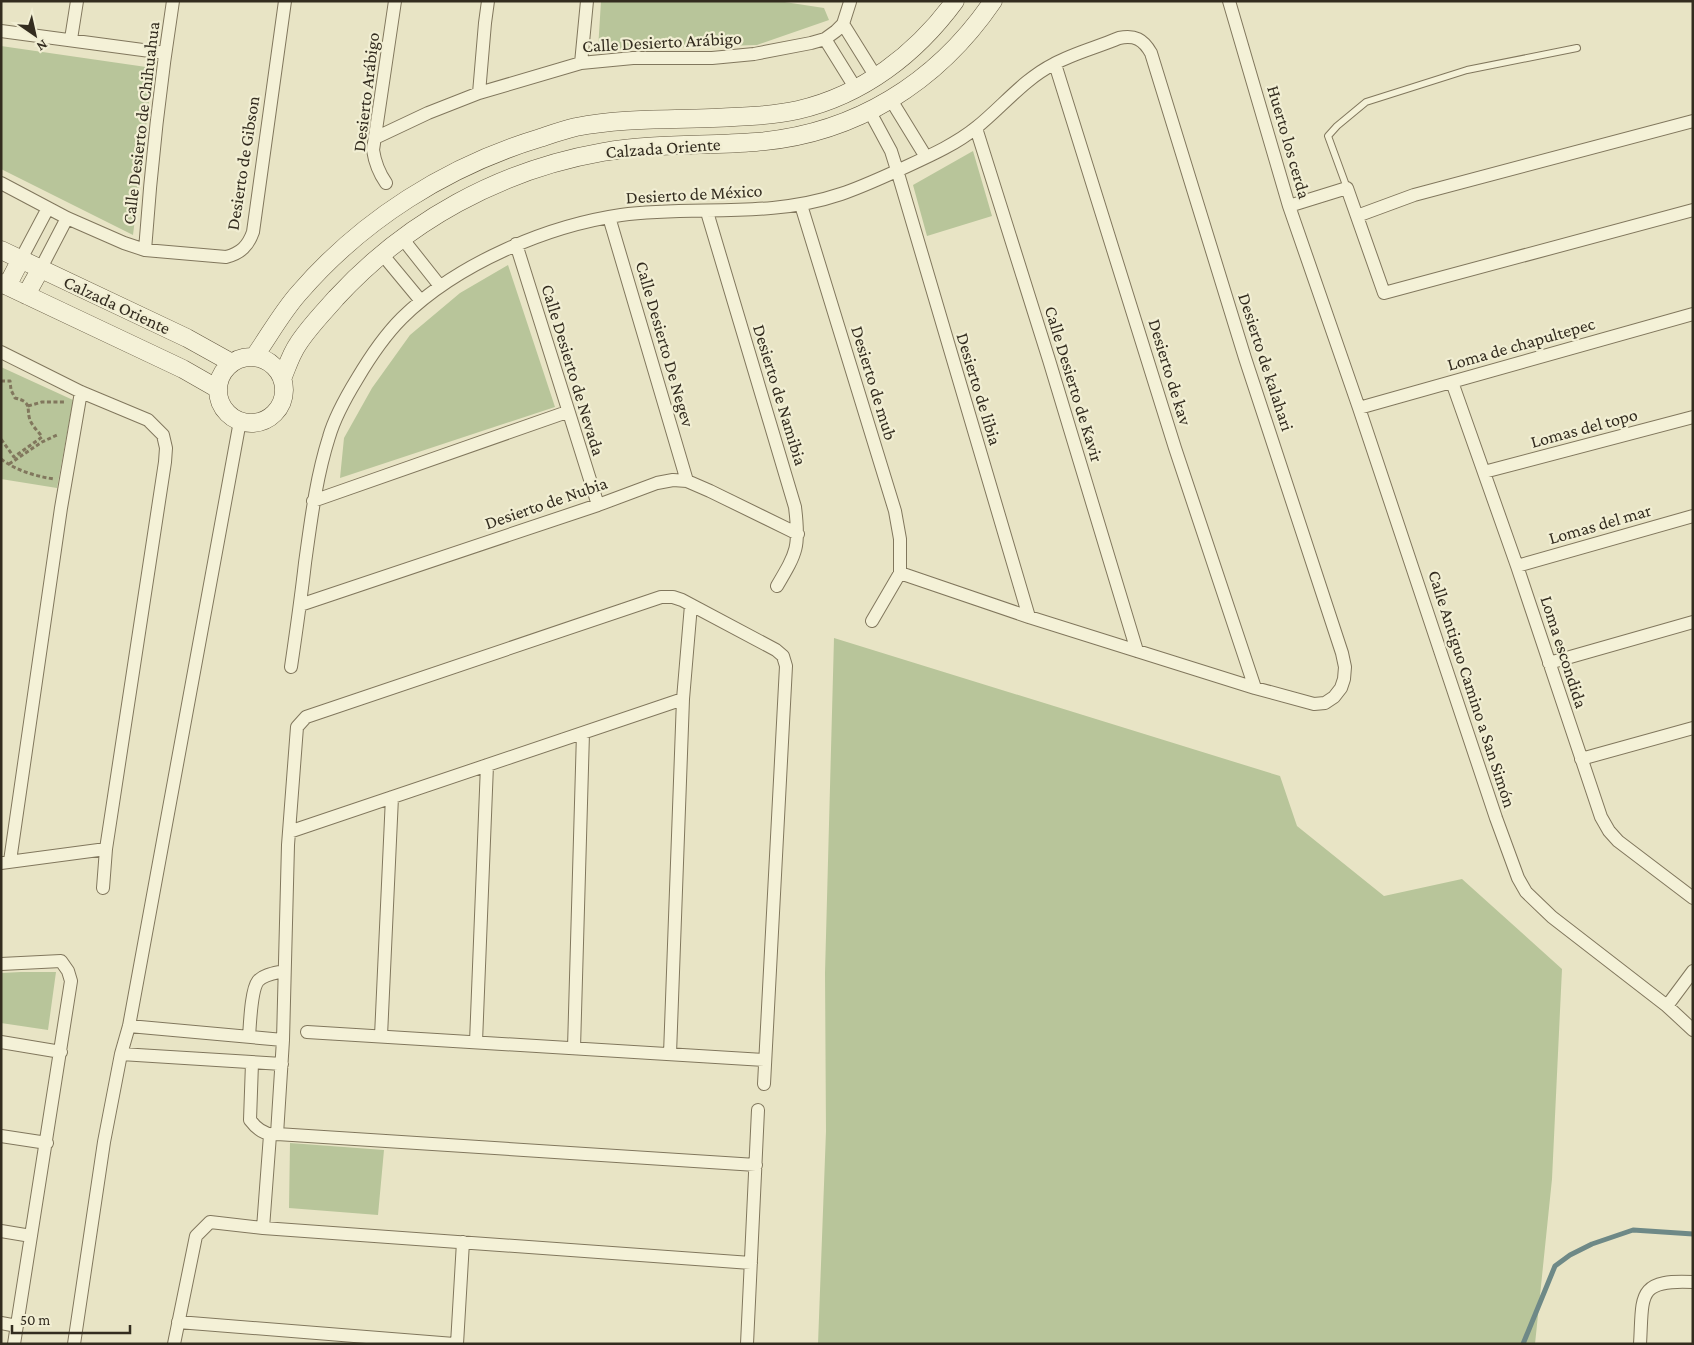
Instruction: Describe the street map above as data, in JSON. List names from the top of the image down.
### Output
{
  "streets": {
    "street": [
      "Calle Desierto Arábigo",
      "Desierto Arábigo",
      "Calle Desierto de Chihuahua",
      "Huerto los cerda",
      "Calzada Oriente",
      "Desierto de Gibson",
      "Desierto de México",
      "Calle Desierto De Negev",
      "Loma de chapultepec",
      "Desierto de kalahari",
      "Calle Desierto de Nevada",
      "Desierto de kav",
      "Desierto de mub",
      "Calle Desierto de Kavir",
      "Desierto de libia",
      "Desierto de Namibia",
      "Lomas del topo",
      "Desierto de Nubia",
      "Lomas del mar",
      "Loma escondida",
      "Calle Antiguo Camino a San Simón"
    ]
  },
  "crossings": [
    ["Calle Desierto Arábigo", "Desierto Arábigo"],
    ["Calle Desierto de Chihuahua", "Desierto de Gibson"],
    ["Huerto los cerda", "Calle Antiguo Camino a San Simón"],
    ["Calzada Oriente", "Desierto de libia"],
    ["Desierto de México", "Calle Desierto De Negev"],
    ["Desierto de México", "Desierto de kalahari"],
    ["Desierto de México", "Calle Desierto de Nevada"],
    ["Desierto de México", "Desierto de kav"],
    ["Desierto de México", "Desierto de mub"],
    ["Desierto de México", "Calle Desierto de Kavir"],
    ["Desierto de México", "Desierto de libia"],
    ["Desierto de México", "Desierto de Namibia"],
    ["Desierto de México", "Desierto de Nubia"],
    ["Calle Desierto De Negev", "Desierto de Nubia"],
    ["Loma de chapultepec", "Loma escondida"],
    ["Loma de chapultepec", "Calle Antiguo Camino a San Simón"],
    ["Desierto de kalahari", "Desierto de kav"],
    ["Calle Desierto de Nevada", "Desierto de Nubia"],
    ["Desierto de Namibia", "Desierto de Nubia"],
    ["Lomas del topo", "Loma escondida"],
    ["Lomas del mar", "Loma escondida"]
  ],
  "scale_bar": "50 m",
  "north": "bottom right"
}
